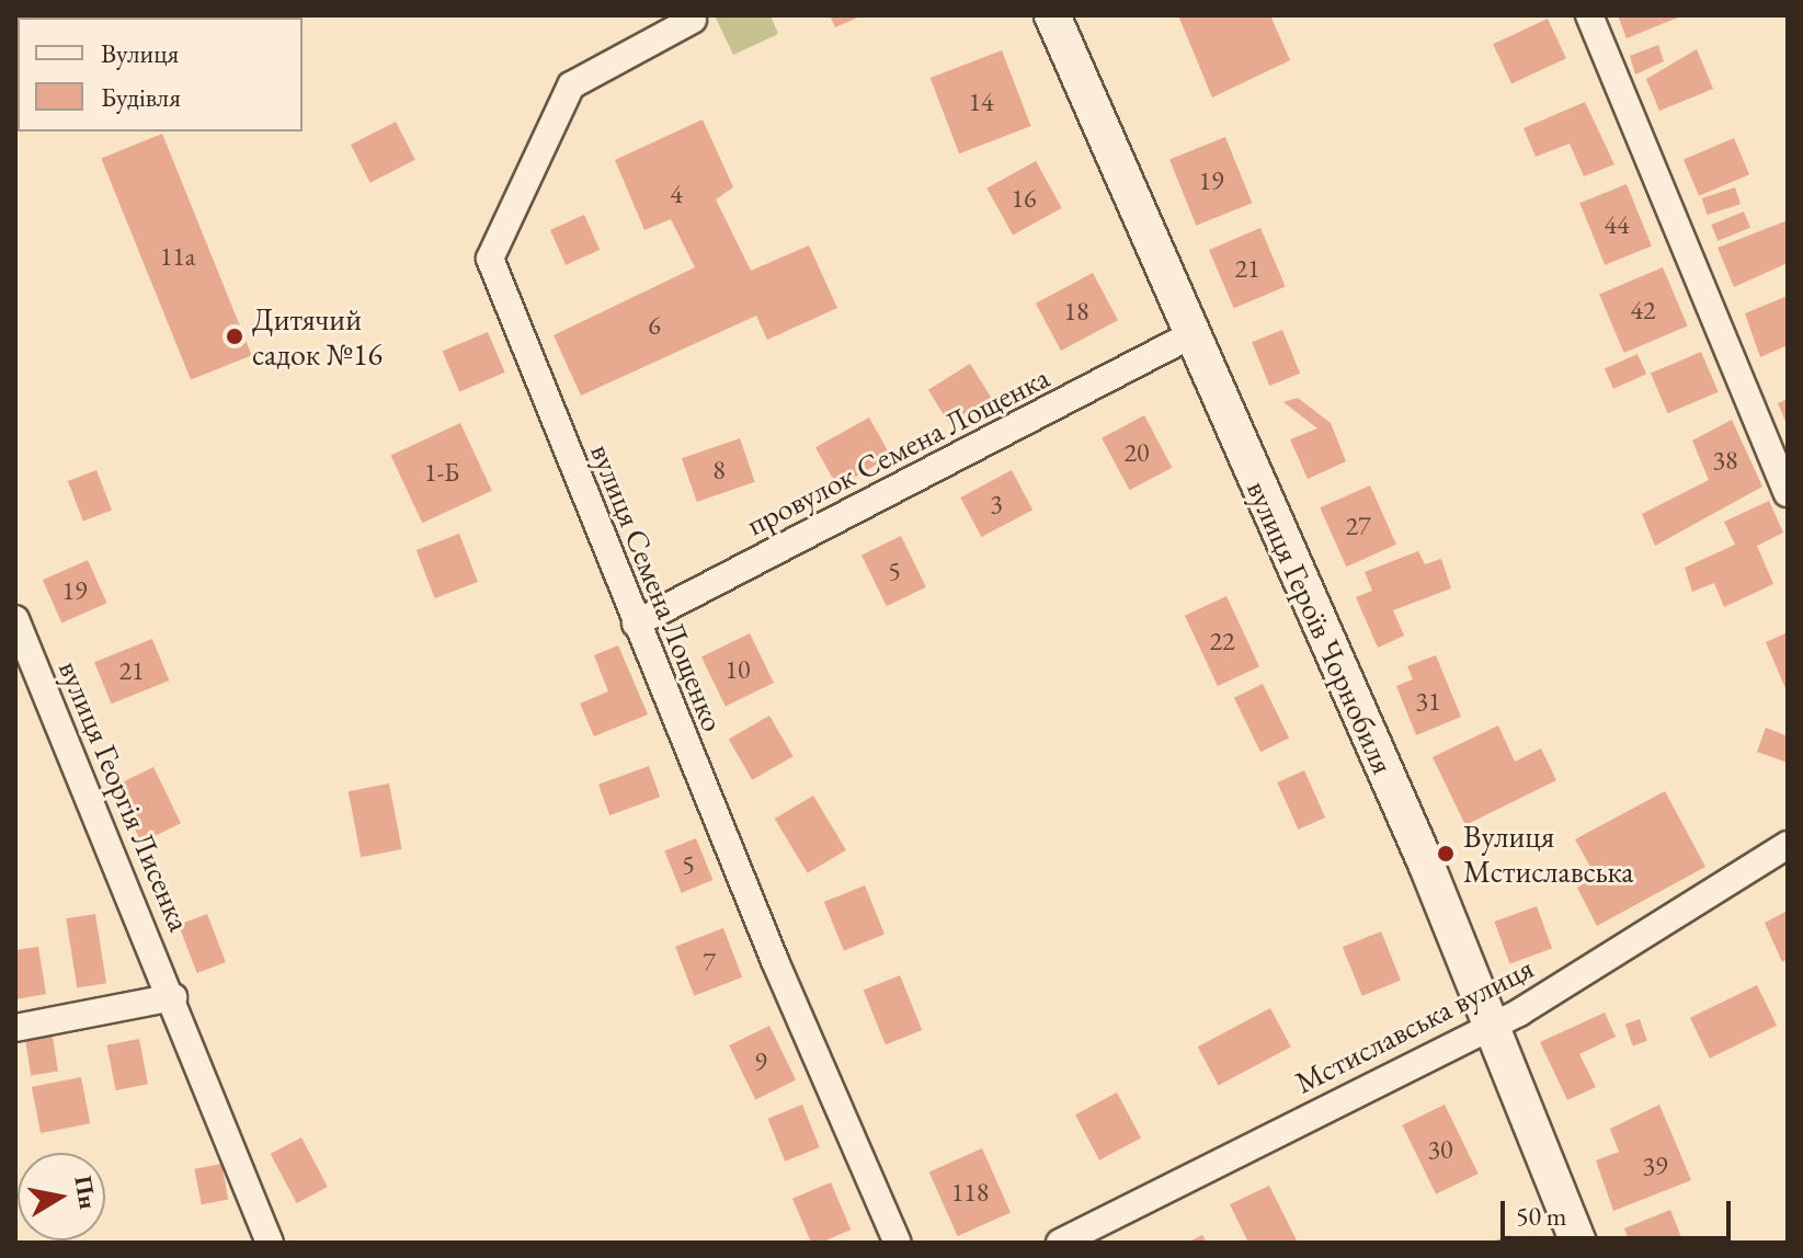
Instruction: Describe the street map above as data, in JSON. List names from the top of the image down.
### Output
{
  "streets": {
    "main road": ["вулиця Героїв Чорнобиля"],
    "street": [
      "провулок Семена Лощенка",
      "вулиця Семена Лощенко",
      "вулиця Георгія Лисенка",
      "Мстиславська вулиця"
    ]
  },
  "crossings": [
    ["провулок Семена Лощенка", "вулиця Семена Лощенко"],
    ["провулок Семена Лощенка", "вулиця Героїв Чорнобиля"],
    ["вулиця Героїв Чорнобиля", "Мстиславська вулиця"]
  ],
  "places": ["Дитячий садок №16", "Вулиця Мстиславська"],
  "house_numbers": [
    "14",
    "19",
    "4",
    "16",
    "44",
    "11а",
    "21",
    "42",
    "18",
    "6",
    "20",
    "38",
    "8",
    "1-Б",
    "3",
    "27",
    "5",
    "19",
    "22",
    "10",
    "21",
    "31",
    "5",
    "7",
    "9",
    "30",
    "39",
    "118"
  ],
  "legend": ["Вулиця", "Будівля"],
  "scale_bar": "50 m",
  "north": "right"
}
